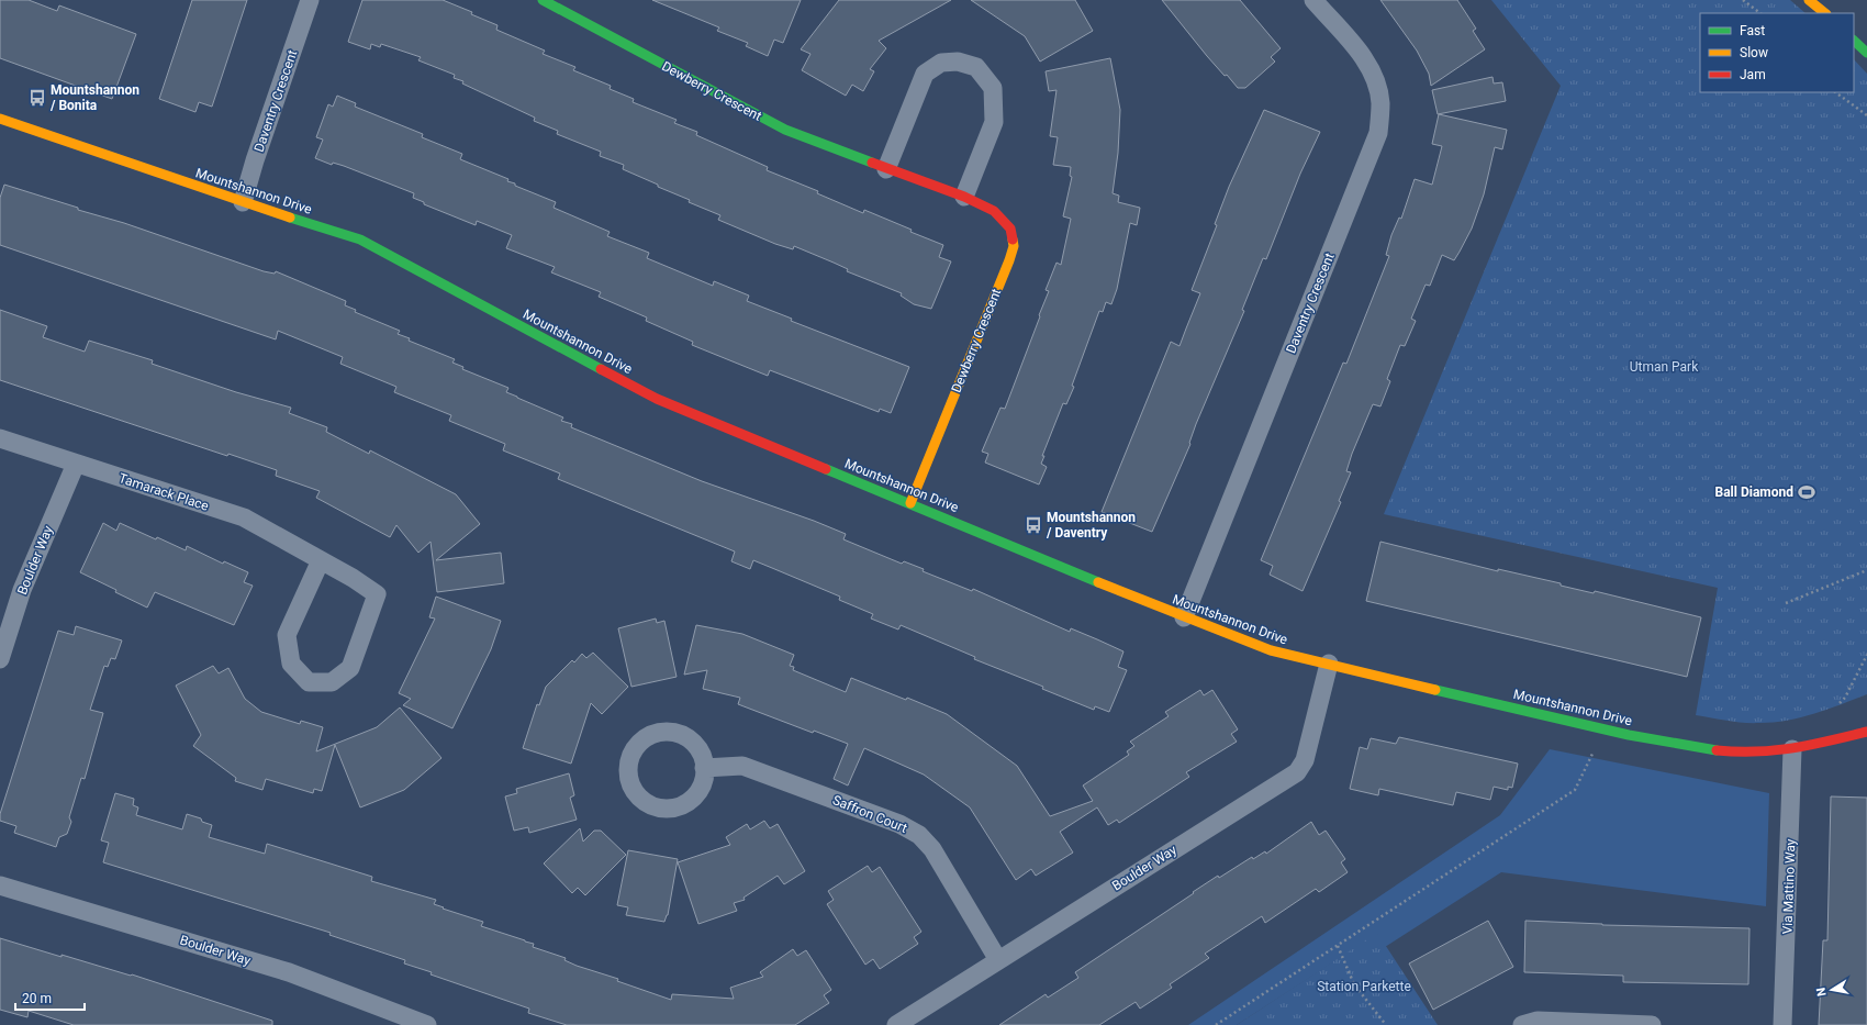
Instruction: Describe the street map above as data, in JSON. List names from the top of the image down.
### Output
{
  "streets": {
    "street": [
      "Dewberry Crescent",
      "Daventry Crescent",
      "Mountshannon Drive",
      "Tamarack Place",
      "Boulder Way",
      "Saffron Court",
      "Via Mattino Way"
    ]
  },
  "crossings": [
    ["Dewberry Crescent", "Mountshannon Drive"],
    ["Daventry Crescent", "Mountshannon Drive"],
    ["Mountshannon Drive", "Boulder Way"],
    ["Mountshannon Drive", "Via Mattino Way"],
    ["Tamarack Place", "Boulder Way"],
    ["Boulder Way", "Saffron Court"]
  ],
  "parks": ["Utman Park", "Station Parkette"],
  "places": {
    "bus stop": ["Mountshannon / Bonita", "Mountshannon / Daventry"],
    "sports": ["Ball Diamond"]
  },
  "legend": ["Fast", "Slow", "Jam"],
  "scale_bar": "20 m",
  "north": "left"
}
